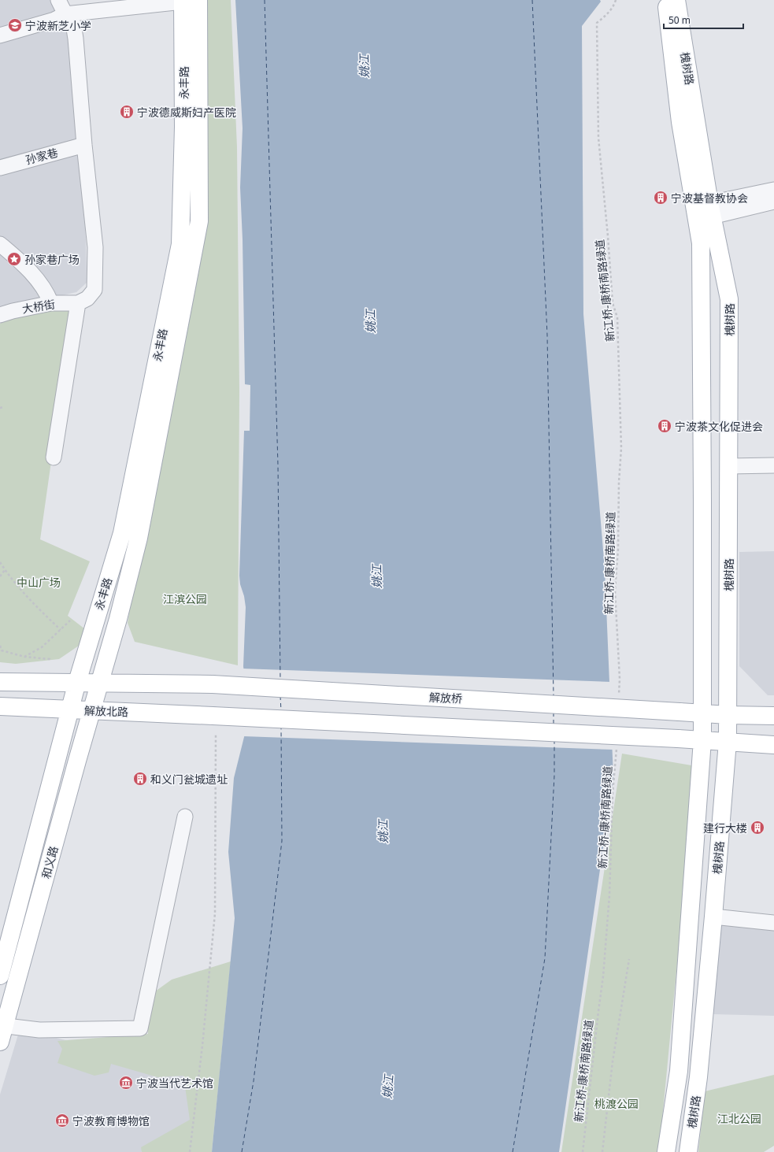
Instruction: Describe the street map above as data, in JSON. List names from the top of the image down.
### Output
{
  "streets": {
    "main road": [
      "槐树路",
      "永丰路",
      "解放桥",
      "解放北路",
      "和义路"
    ],
    "street": ["孙家巷", "大桥街"],
    "path": ["新江桥-康桥南路绿道"]
  },
  "crossings": [
    ["槐树路", "解放桥"],
    ["槐树路", "解放北路"],
    ["永丰路", "解放桥"],
    ["永丰路", "和义路"],
    ["解放桥", "和义路"],
    ["解放北路", "和义路"]
  ],
  "water": ["姚江"],
  "parks": [
    "中山广场",
    "江滨公园",
    "桃渡公园",
    "江北公园"
  ],
  "places": {
    "school or university": ["宁波新芝小学"],
    "building": [
      "宁波德威斯妇产医院",
      "宁波基督教协会",
      "宁波茶文化促进会",
      "和义门瓮城遗址",
      "建行大楼"
    ],
    "place": ["孙家巷广场"],
    "museum": ["宁波当代艺术馆", "宁波教育博物馆"]
  },
  "scale_bar": "50 m"
}
